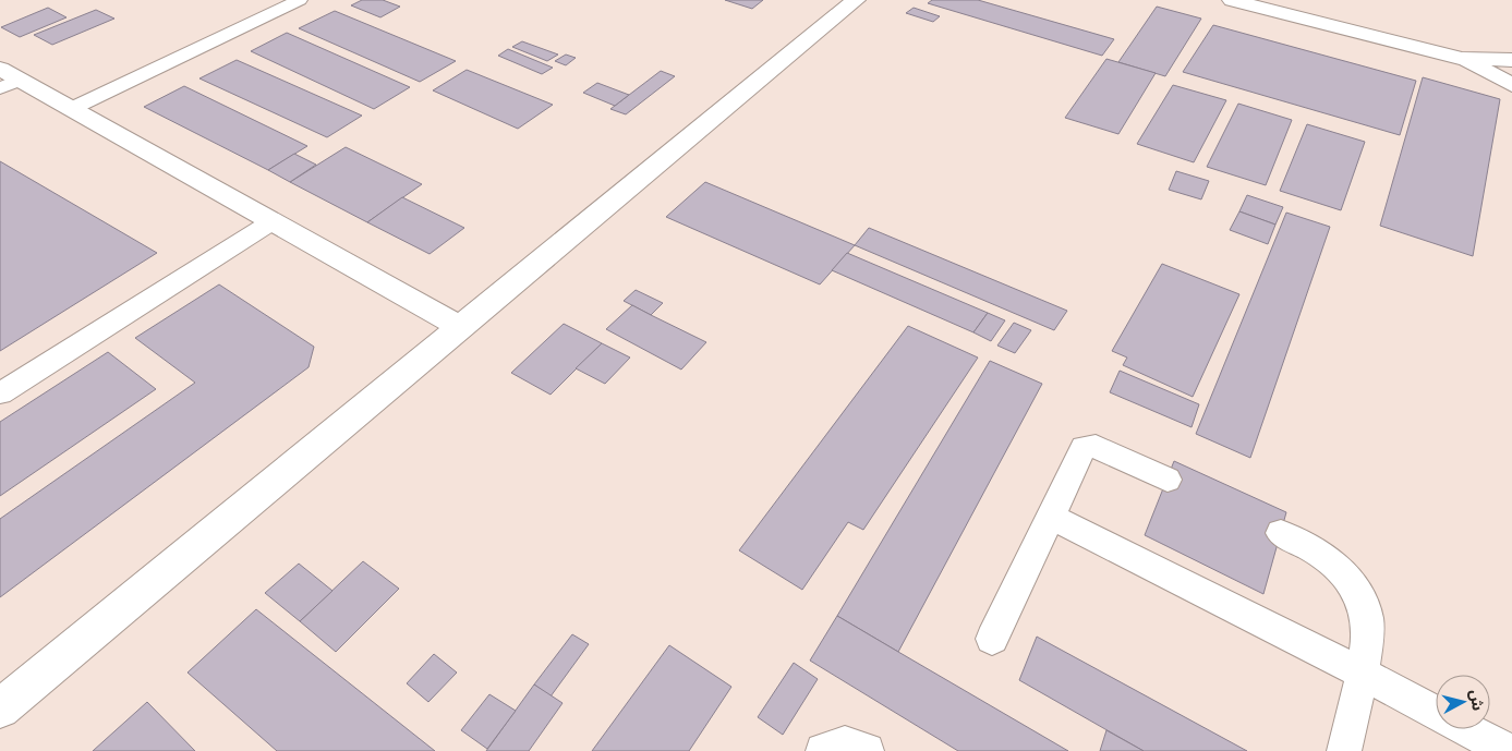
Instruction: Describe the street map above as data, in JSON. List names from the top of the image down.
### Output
{
  "north": "right"
}
